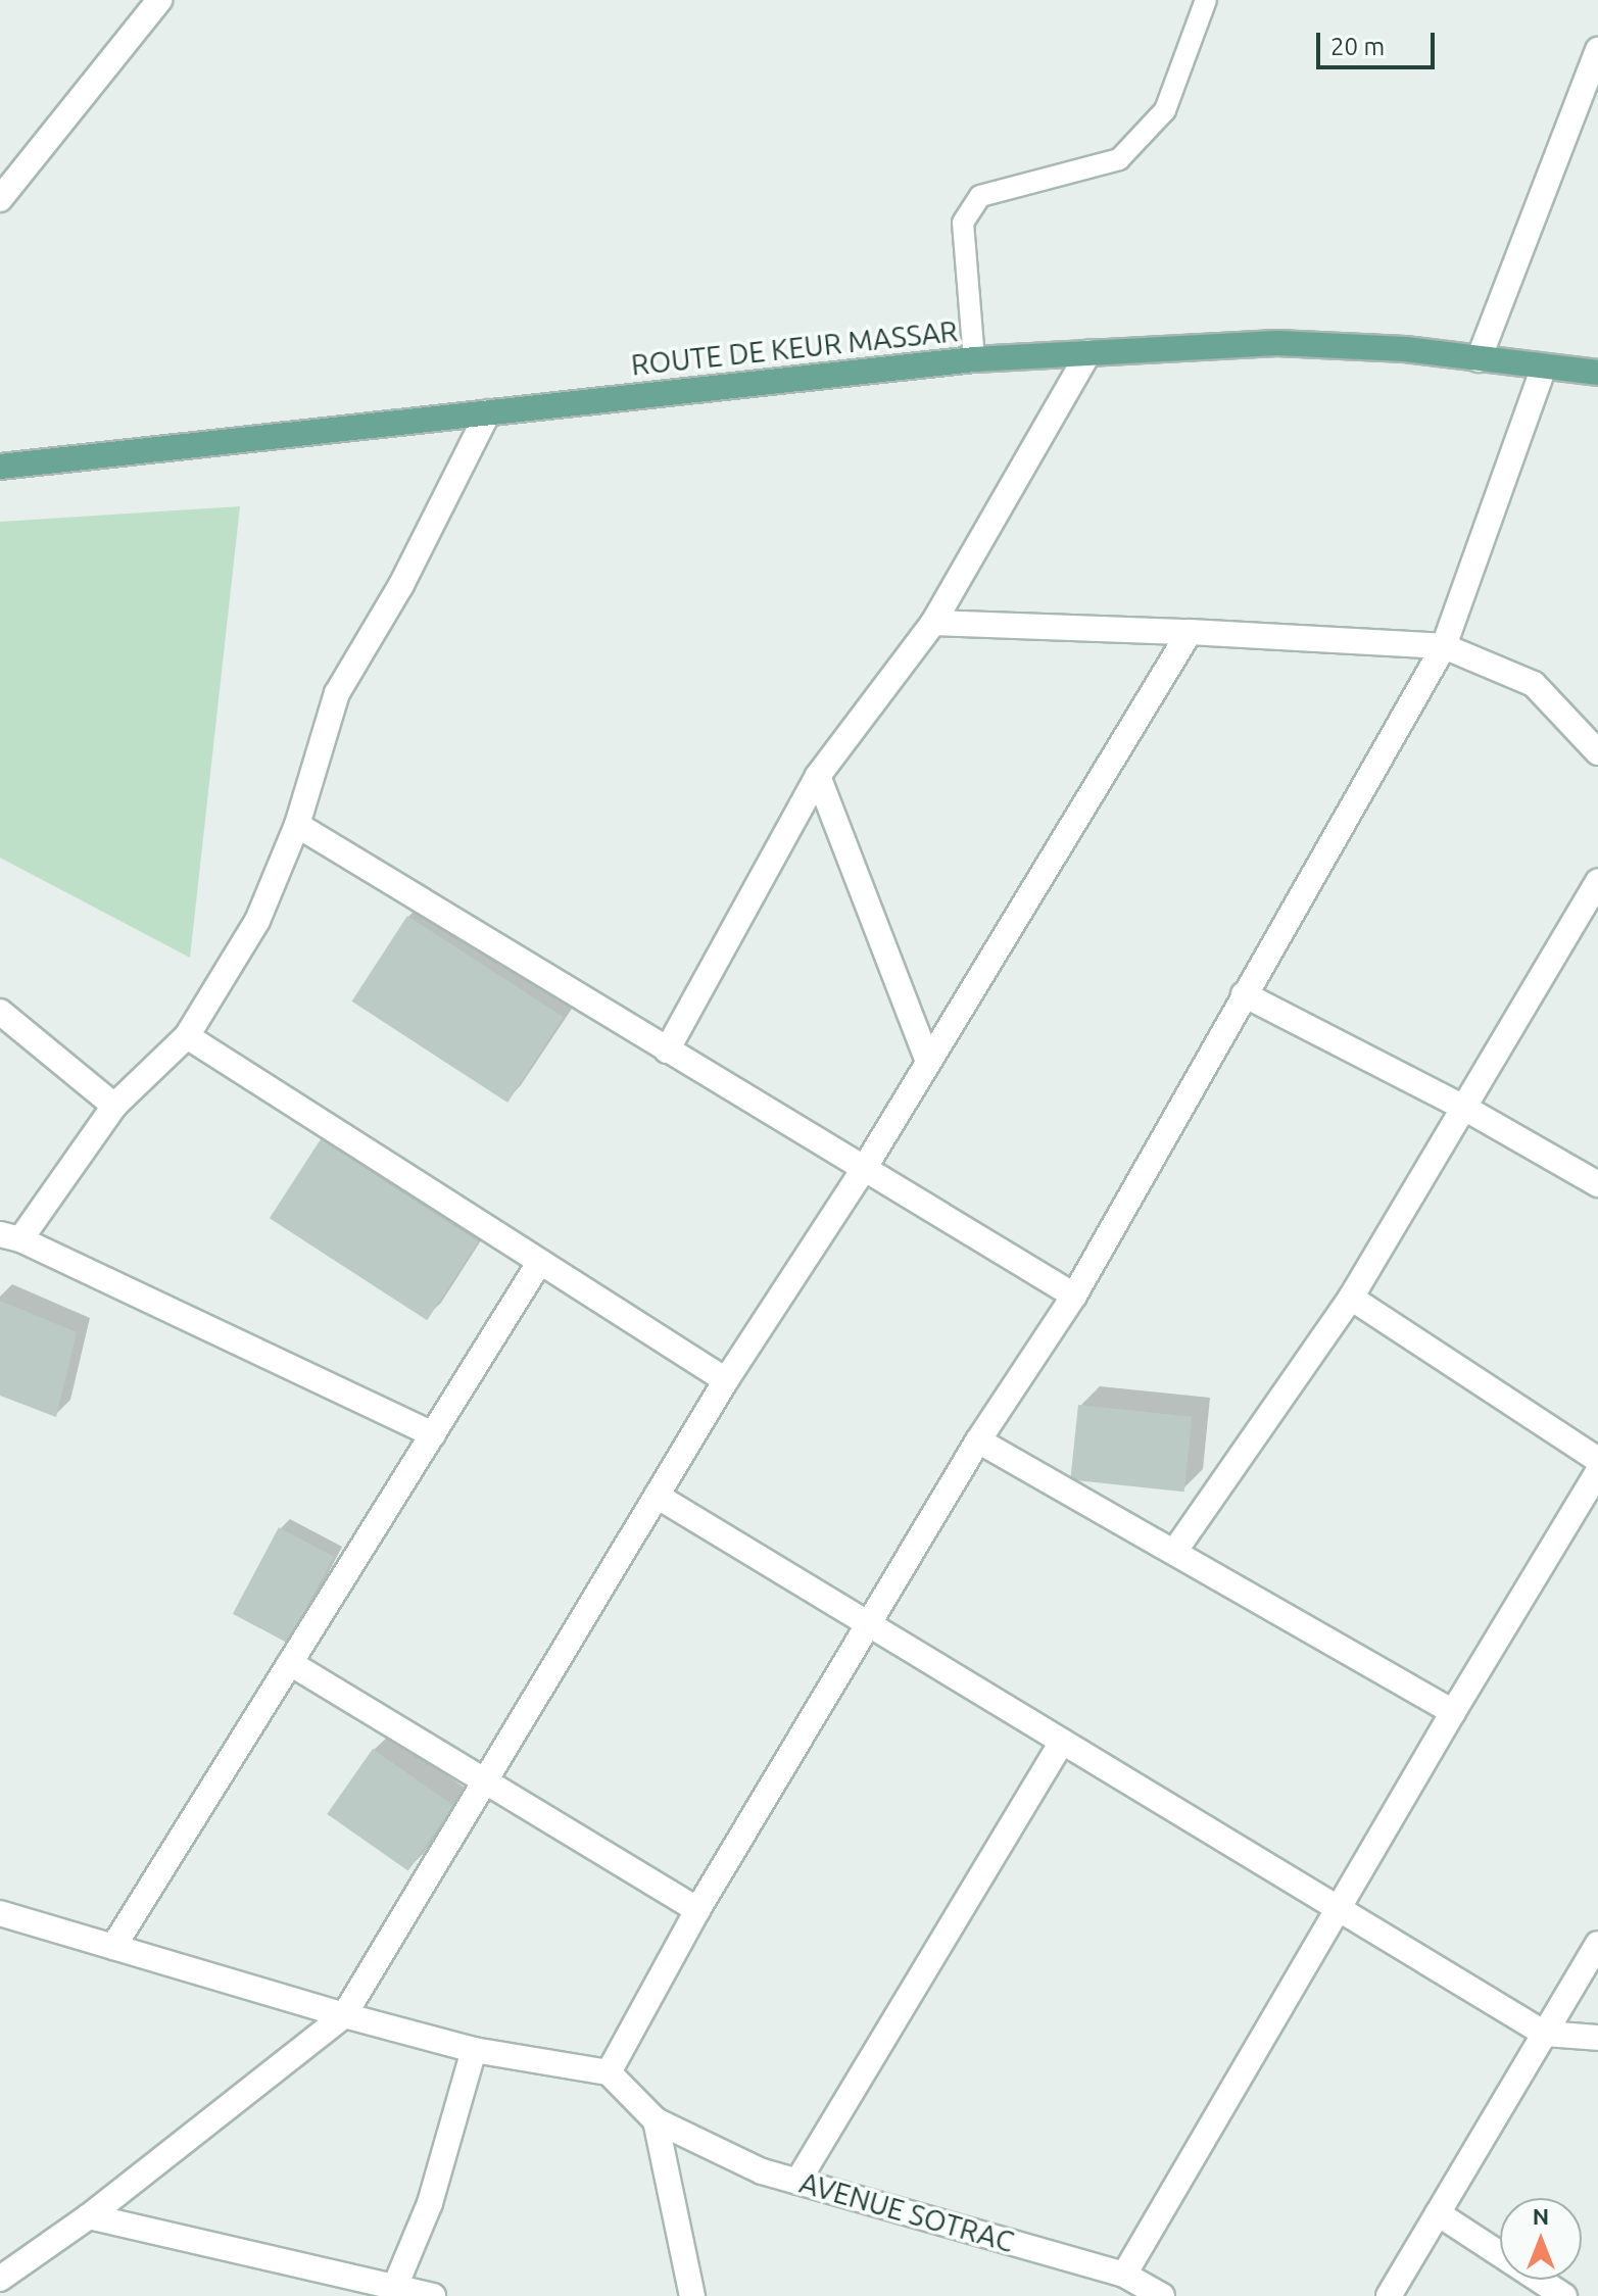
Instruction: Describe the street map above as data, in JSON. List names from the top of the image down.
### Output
{
  "streets": {
    "main road": ["ROUTE DE KEUR MASSAR"],
    "street": ["AVENUE SOTRAC"]
  },
  "scale_bar": "20 m",
  "north": "top"
}
